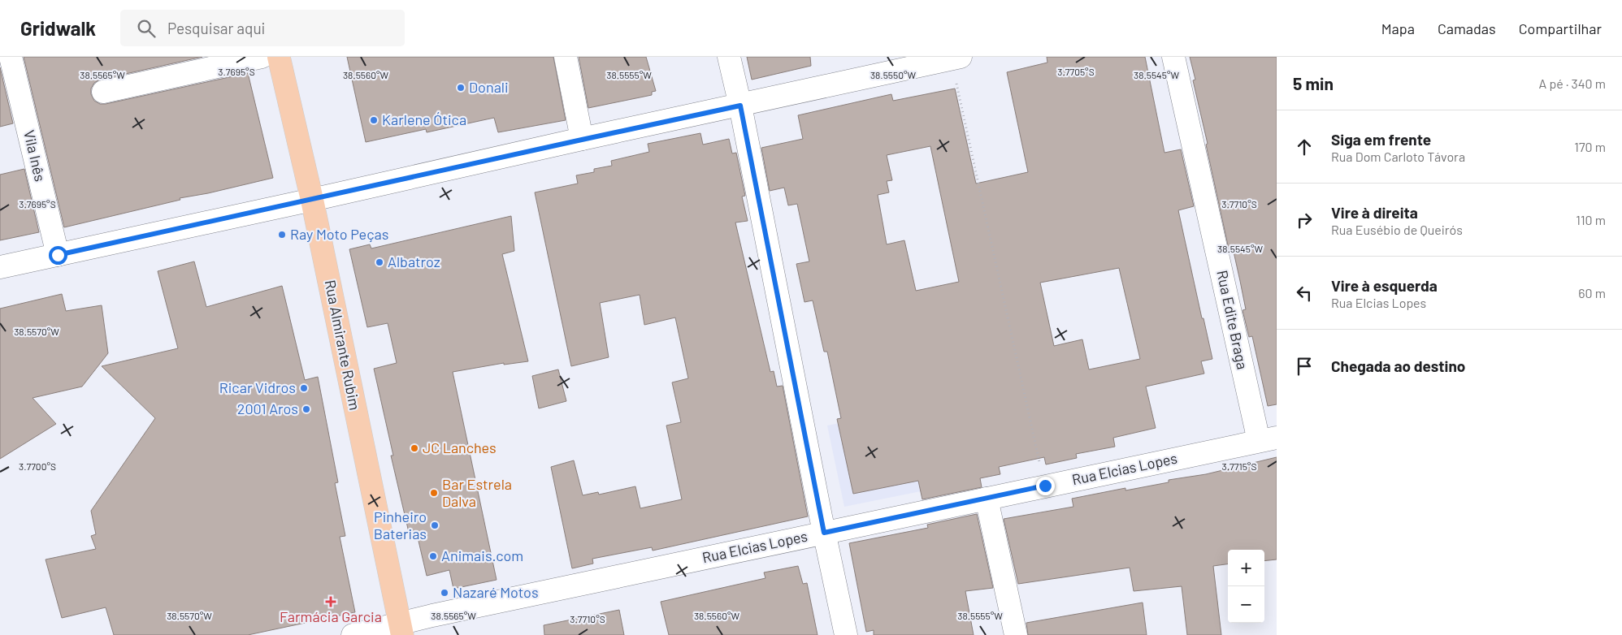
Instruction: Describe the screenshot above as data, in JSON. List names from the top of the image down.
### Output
{
  "streets": {
    "main road": ["Rua Almirante Rubim"],
    "street": ["Vila Inês", "Rua Edite Braga", "Rua Elcias Lopes"]
  },
  "crossings": [
    ["Rua Edite Braga", "Rua Elcias Lopes"],
    ["Rua Almirante Rubim", "Rua Elcias Lopes"]
  ],
  "places": {
    "other": [
      "Donali",
      "Karlene Ótica",
      "Ray Moto Peças",
      "Albatroz",
      "Ricar Vidros",
      "2001 Aros",
      "JC Lanches",
      "Bar Estrela Dalva",
      "Pinheiro Baterias",
      "Animais.com",
      "Nazaré Motos"
    ],
    "health": ["Farmácia Garcia"]
  },
  "page": {
    "header": "Gridwalk",
    "search": "Pesquisar aqui",
    "nav": ["Mapa", "Camadas", "Compartilhar"],
    "heading": ["5 min", "A pé · 340 m"],
    "list": [
      ["Siga em frente", "Rua Dom Carloto Távora", "170 m"],
      ["Vire à direita", "Rua Eusébio de Queirós", "110 m"],
      ["Vire à esquerda", "Rua Elcias Lopes", "60 m"],
      "Chegada ao destino"
    ],
    "map_buttons": ["+", "−"]
  },
  "coordinates": [
    "3.7695°S",
    "3.7705°S",
    "38.5565°W",
    "38.5560°W",
    "38.5555°W",
    "38.5550°W",
    "38.5545°W",
    "3.7710°S",
    "38.5570°W",
    "3.7715°S",
    "3.7700°S"
  ]
}
